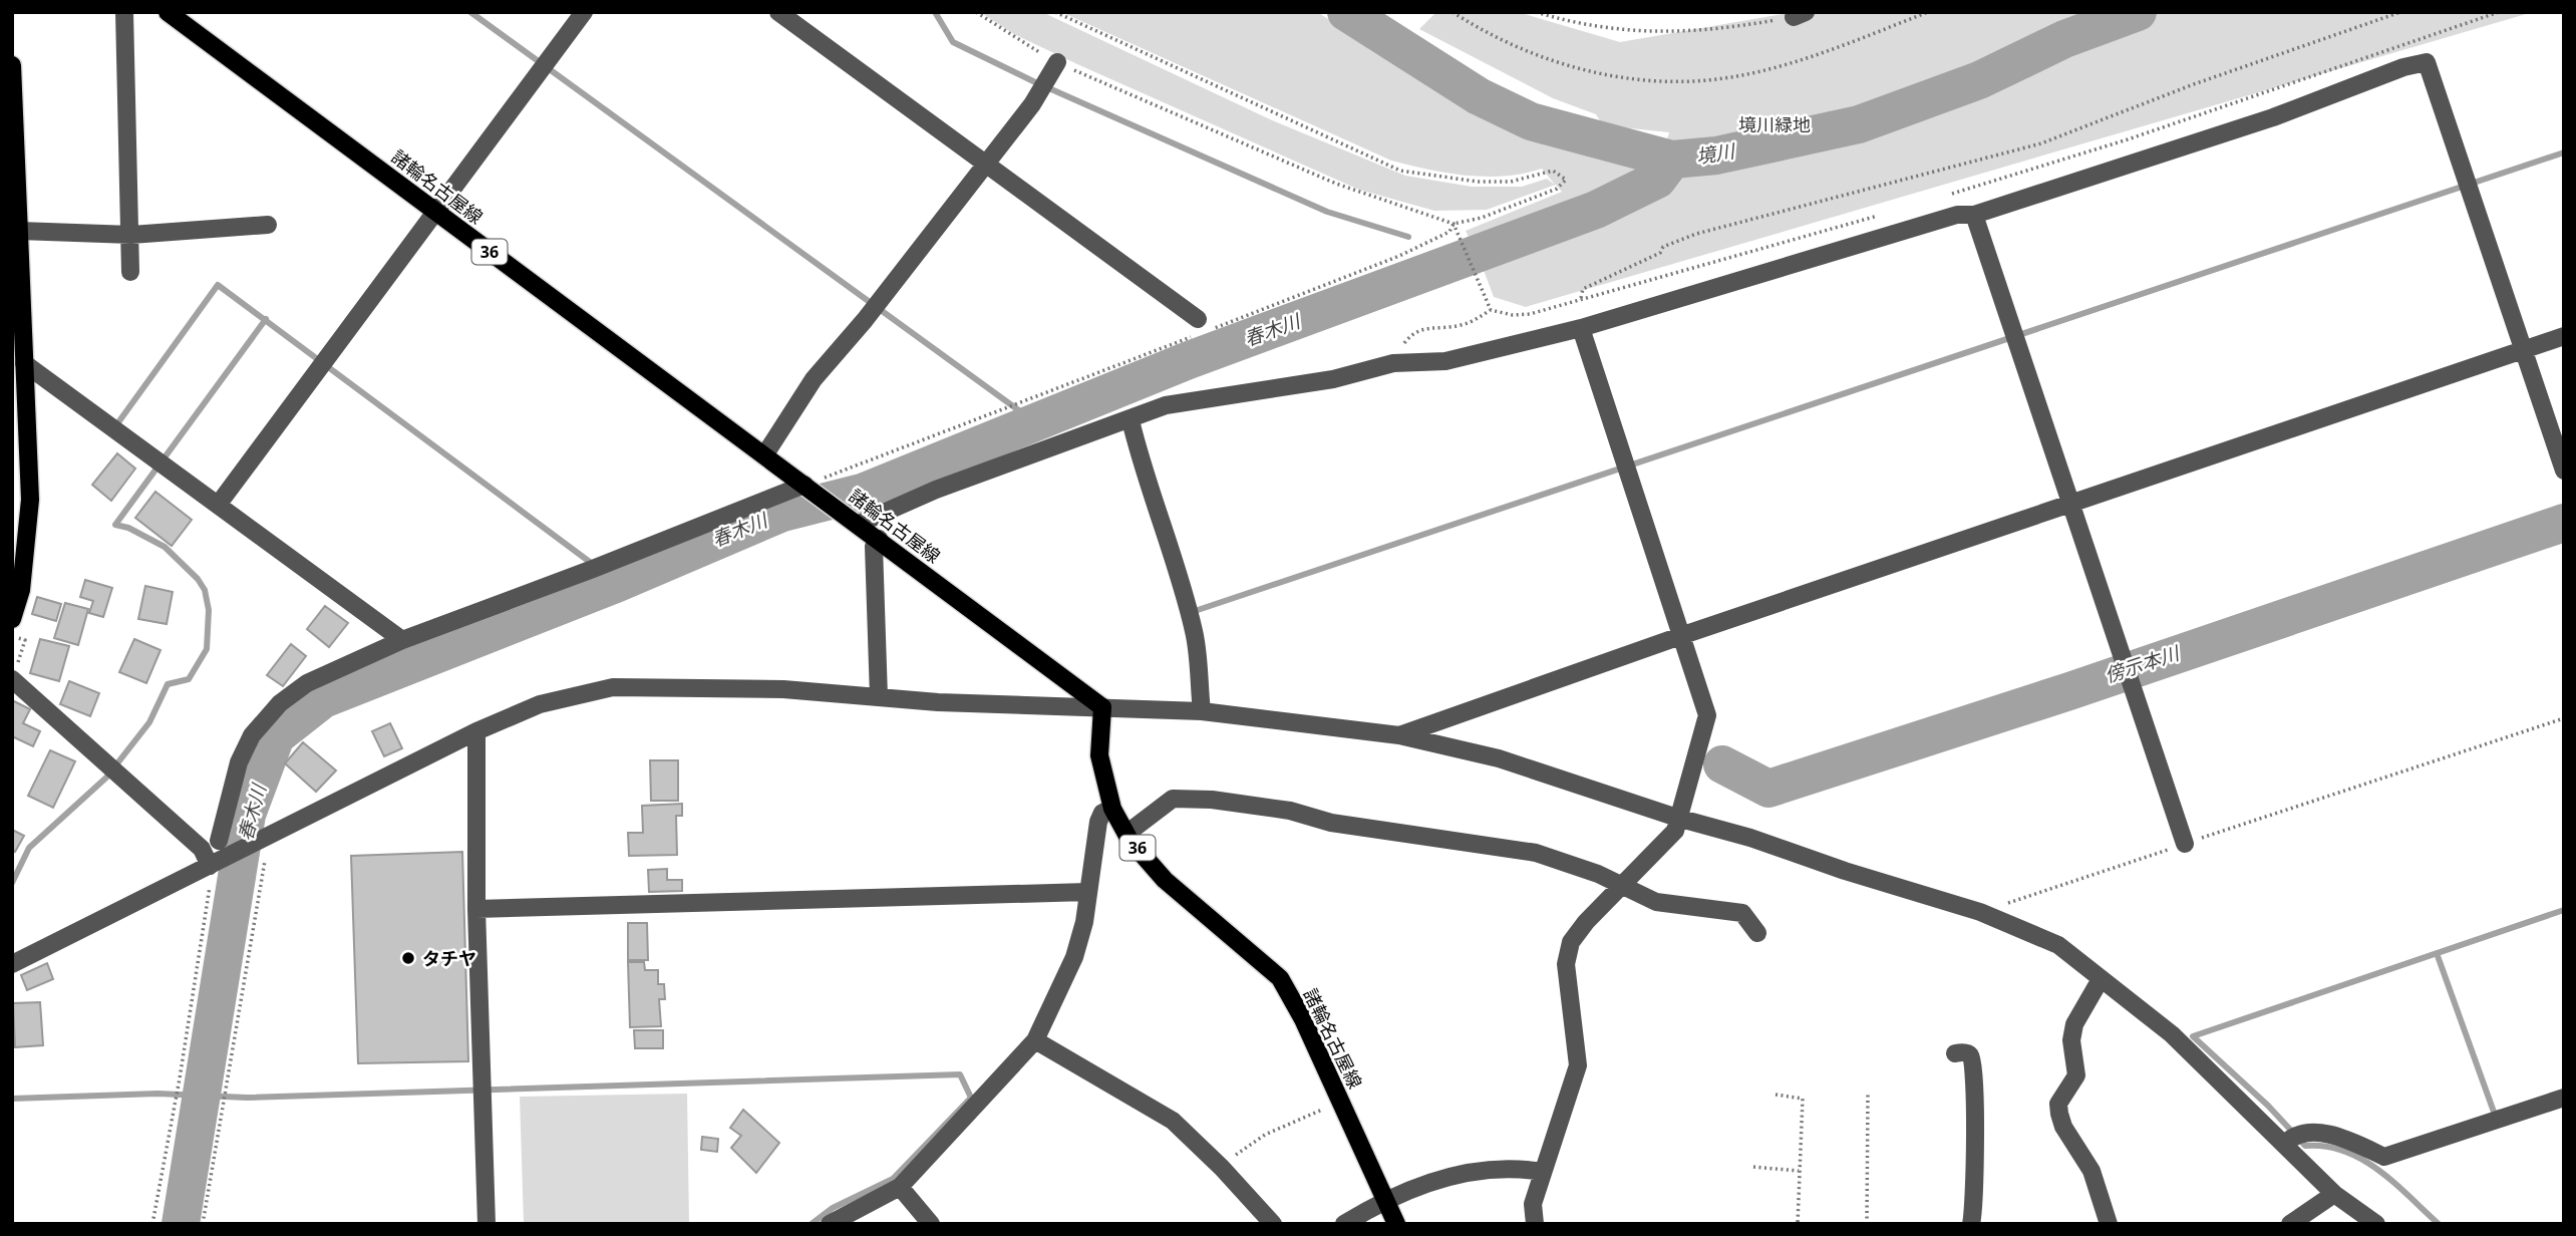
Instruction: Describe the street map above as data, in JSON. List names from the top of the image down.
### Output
{
  "streets": {
    "main road": ["諸輪名古屋線", "36"]
  },
  "water": ["境川", "春木川", "傍示本川"],
  "parks": ["境川緑地"],
  "places": ["タチヤ"]
}
